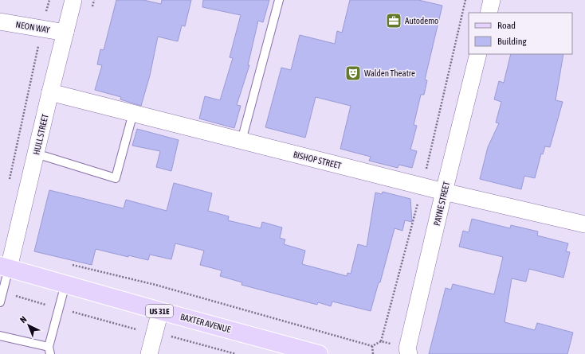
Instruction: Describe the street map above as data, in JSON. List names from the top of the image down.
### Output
{
  "streets": {
    "main road": ["US 31E", "BAXTER AVENUE"],
    "street": [
      "NEON WAY",
      "HULL STREET",
      "BISHOP STREET",
      "PAYNE STREET"
    ]
  },
  "crossings": [
    ["NEON WAY", "HULL STREET"],
    ["HULL STREET", "BISHOP STREET"],
    ["HULL STREET", "BAXTER AVENUE"],
    ["BISHOP STREET", "PAYNE STREET"]
  ],
  "places": {
    "office": ["Autodemo"],
    "theatre": ["Walden Theatre"]
  },
  "legend": ["Road", "Building"],
  "north": "top left"
}
